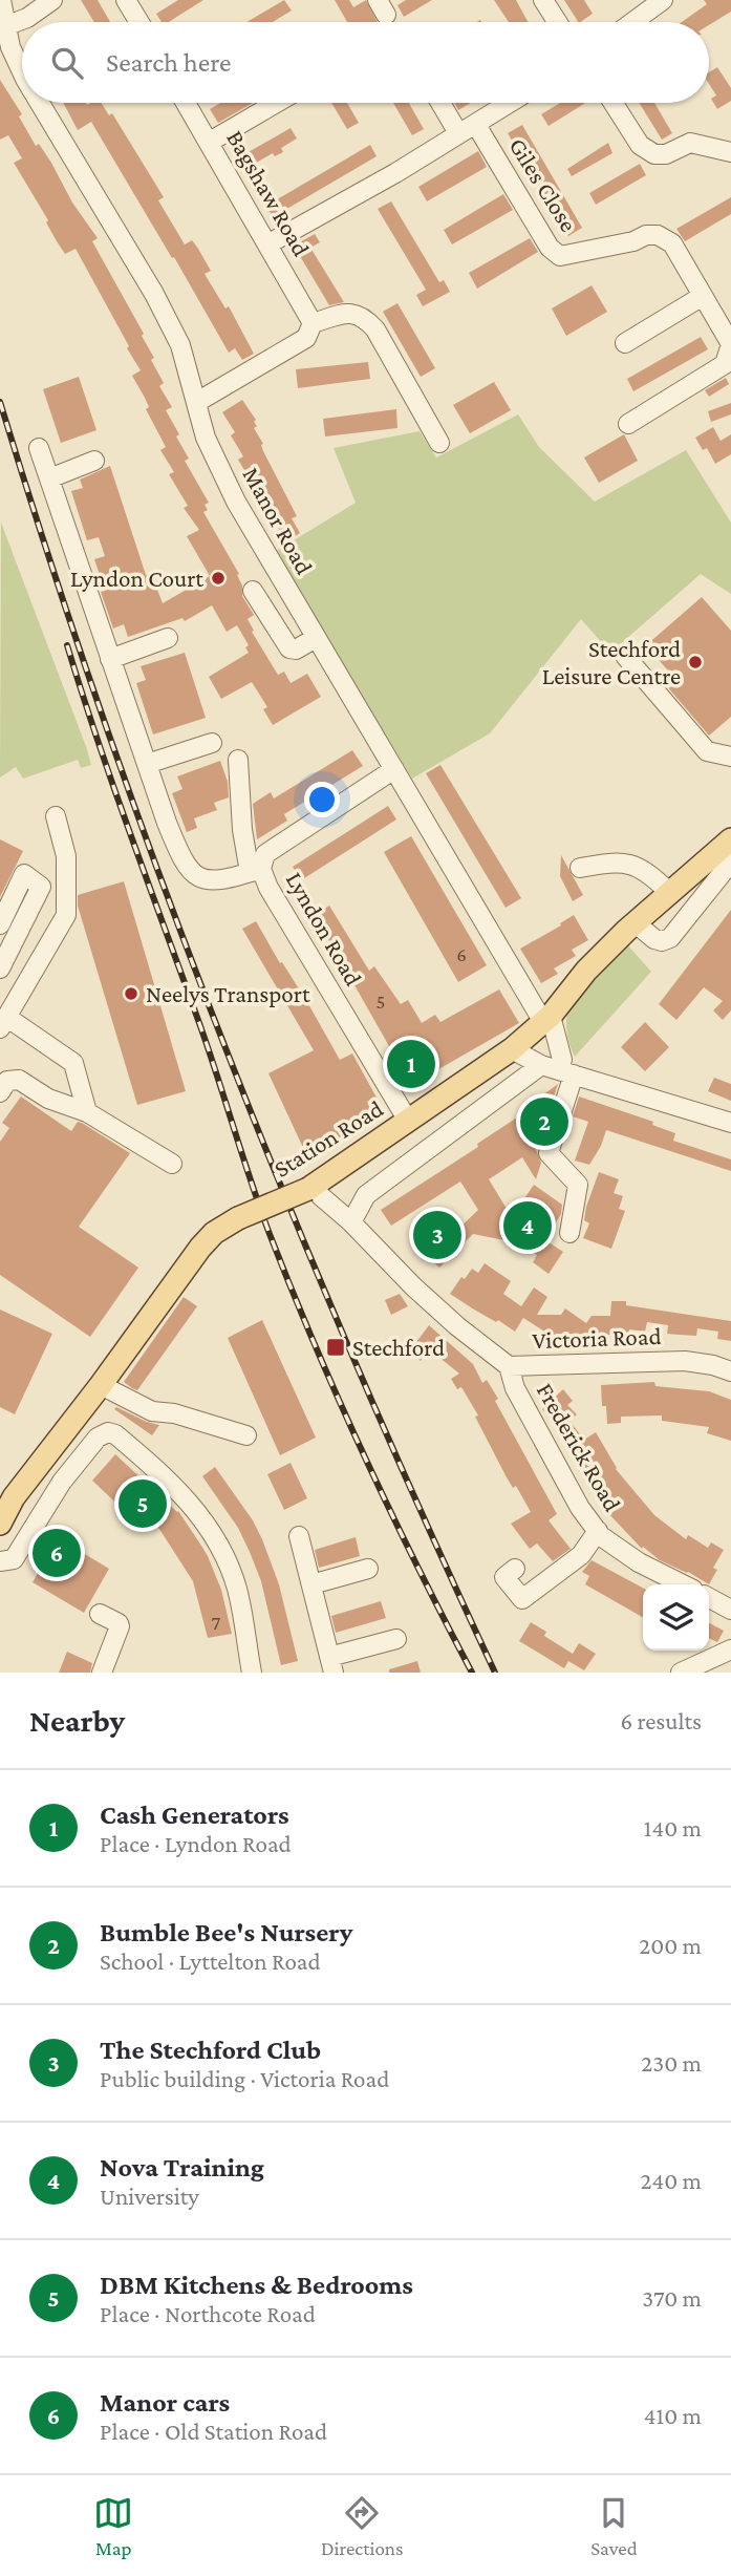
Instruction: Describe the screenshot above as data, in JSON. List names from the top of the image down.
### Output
{
  "streets": {
    "main road": ["Station Road"],
    "street": [
      "Giles Close",
      "Bagshaw Road",
      "Manor Road",
      "Lyndon Road",
      "Victoria Road",
      "Frederick Road"
    ]
  },
  "crossings": [
    ["Manor Road", "Lyndon Road"],
    ["Manor Road", "Station Road"],
    ["Lyndon Road", "Station Road"],
    ["Station Road", "Victoria Road"],
    ["Victoria Road", "Frederick Road"]
  ],
  "places": {
    "other": ["Lyndon Court", "Stechford Leisure Centre", "Neelys Transport"],
    "transit": ["Stechford"]
  },
  "house_numbers": ["6", "5", "7"],
  "page": {
    "search": "Search here",
    "pins": [
      "1",
      "2",
      "4",
      "3",
      "5",
      "6"
    ],
    "heading": ["Nearby", "6 results"],
    "list": [
      {
        "mark": "1",
        "name": "Cash Generators",
        "note": "Place · Lyndon Road",
        "value": "140 m"
      },
      {
        "mark": "2",
        "name": "Bumble Bee's Nursery",
        "note": "School · Lyttelton Road",
        "value": "200 m"
      },
      {
        "mark": "3",
        "name": "The Stechford Club",
        "note": "Public building · Victoria Road",
        "value": "230 m"
      },
      {
        "mark": "4",
        "name": "Nova Training",
        "note": "University",
        "value": "240 m"
      },
      {
        "mark": "5",
        "name": "DBM Kitchens & Bedrooms",
        "note": "Place · Northcote Road",
        "value": "370 m"
      },
      {
        "mark": "6",
        "name": "Manor cars",
        "note": "Place · Old Station Road",
        "value": "410 m"
      }
    ],
    "nav": ["Map", "Directions", "Saved"]
  }
}
